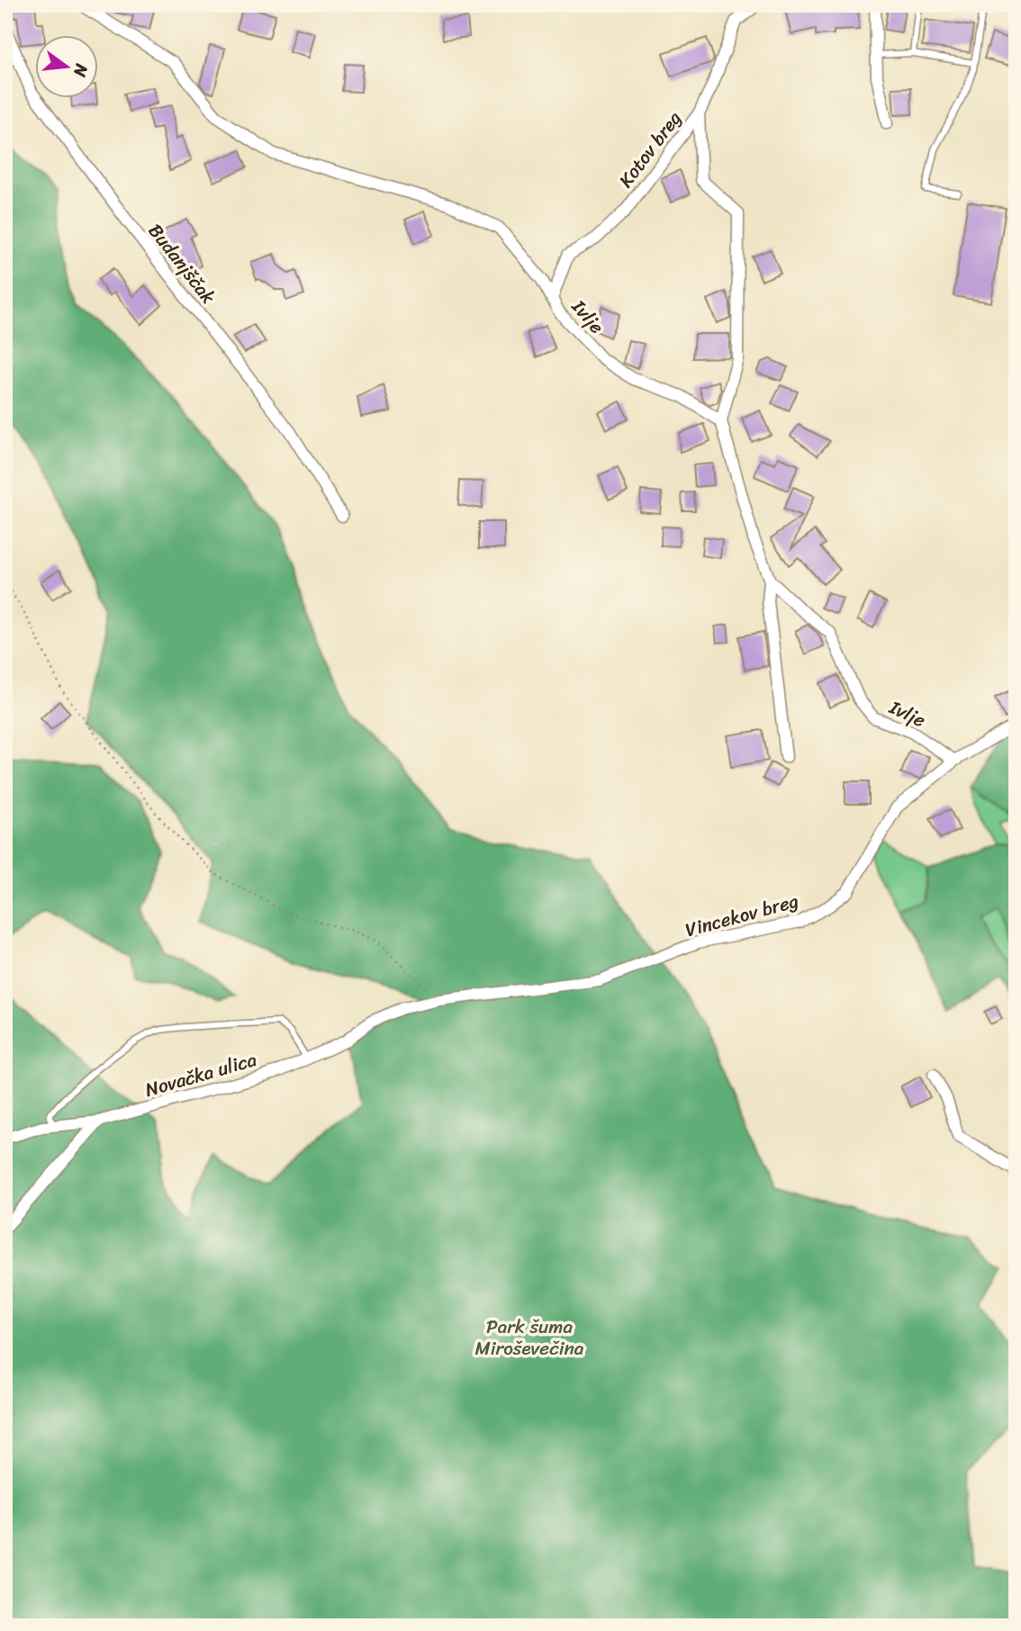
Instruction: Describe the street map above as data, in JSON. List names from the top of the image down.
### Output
{
  "streets": {
    "street": [
      "Kotov breg",
      "Budanjščak",
      "Ivlje",
      "Vincekov breg",
      "Novačka ulica"
    ]
  },
  "crossings": [
    ["Kotov breg", "Ivlje"],
    ["Ivlje", "Vincekov breg"],
    ["Vincekov breg", "Novačka ulica"]
  ],
  "parks": ["Park šuma Miroševečina"],
  "north": "right"
}
